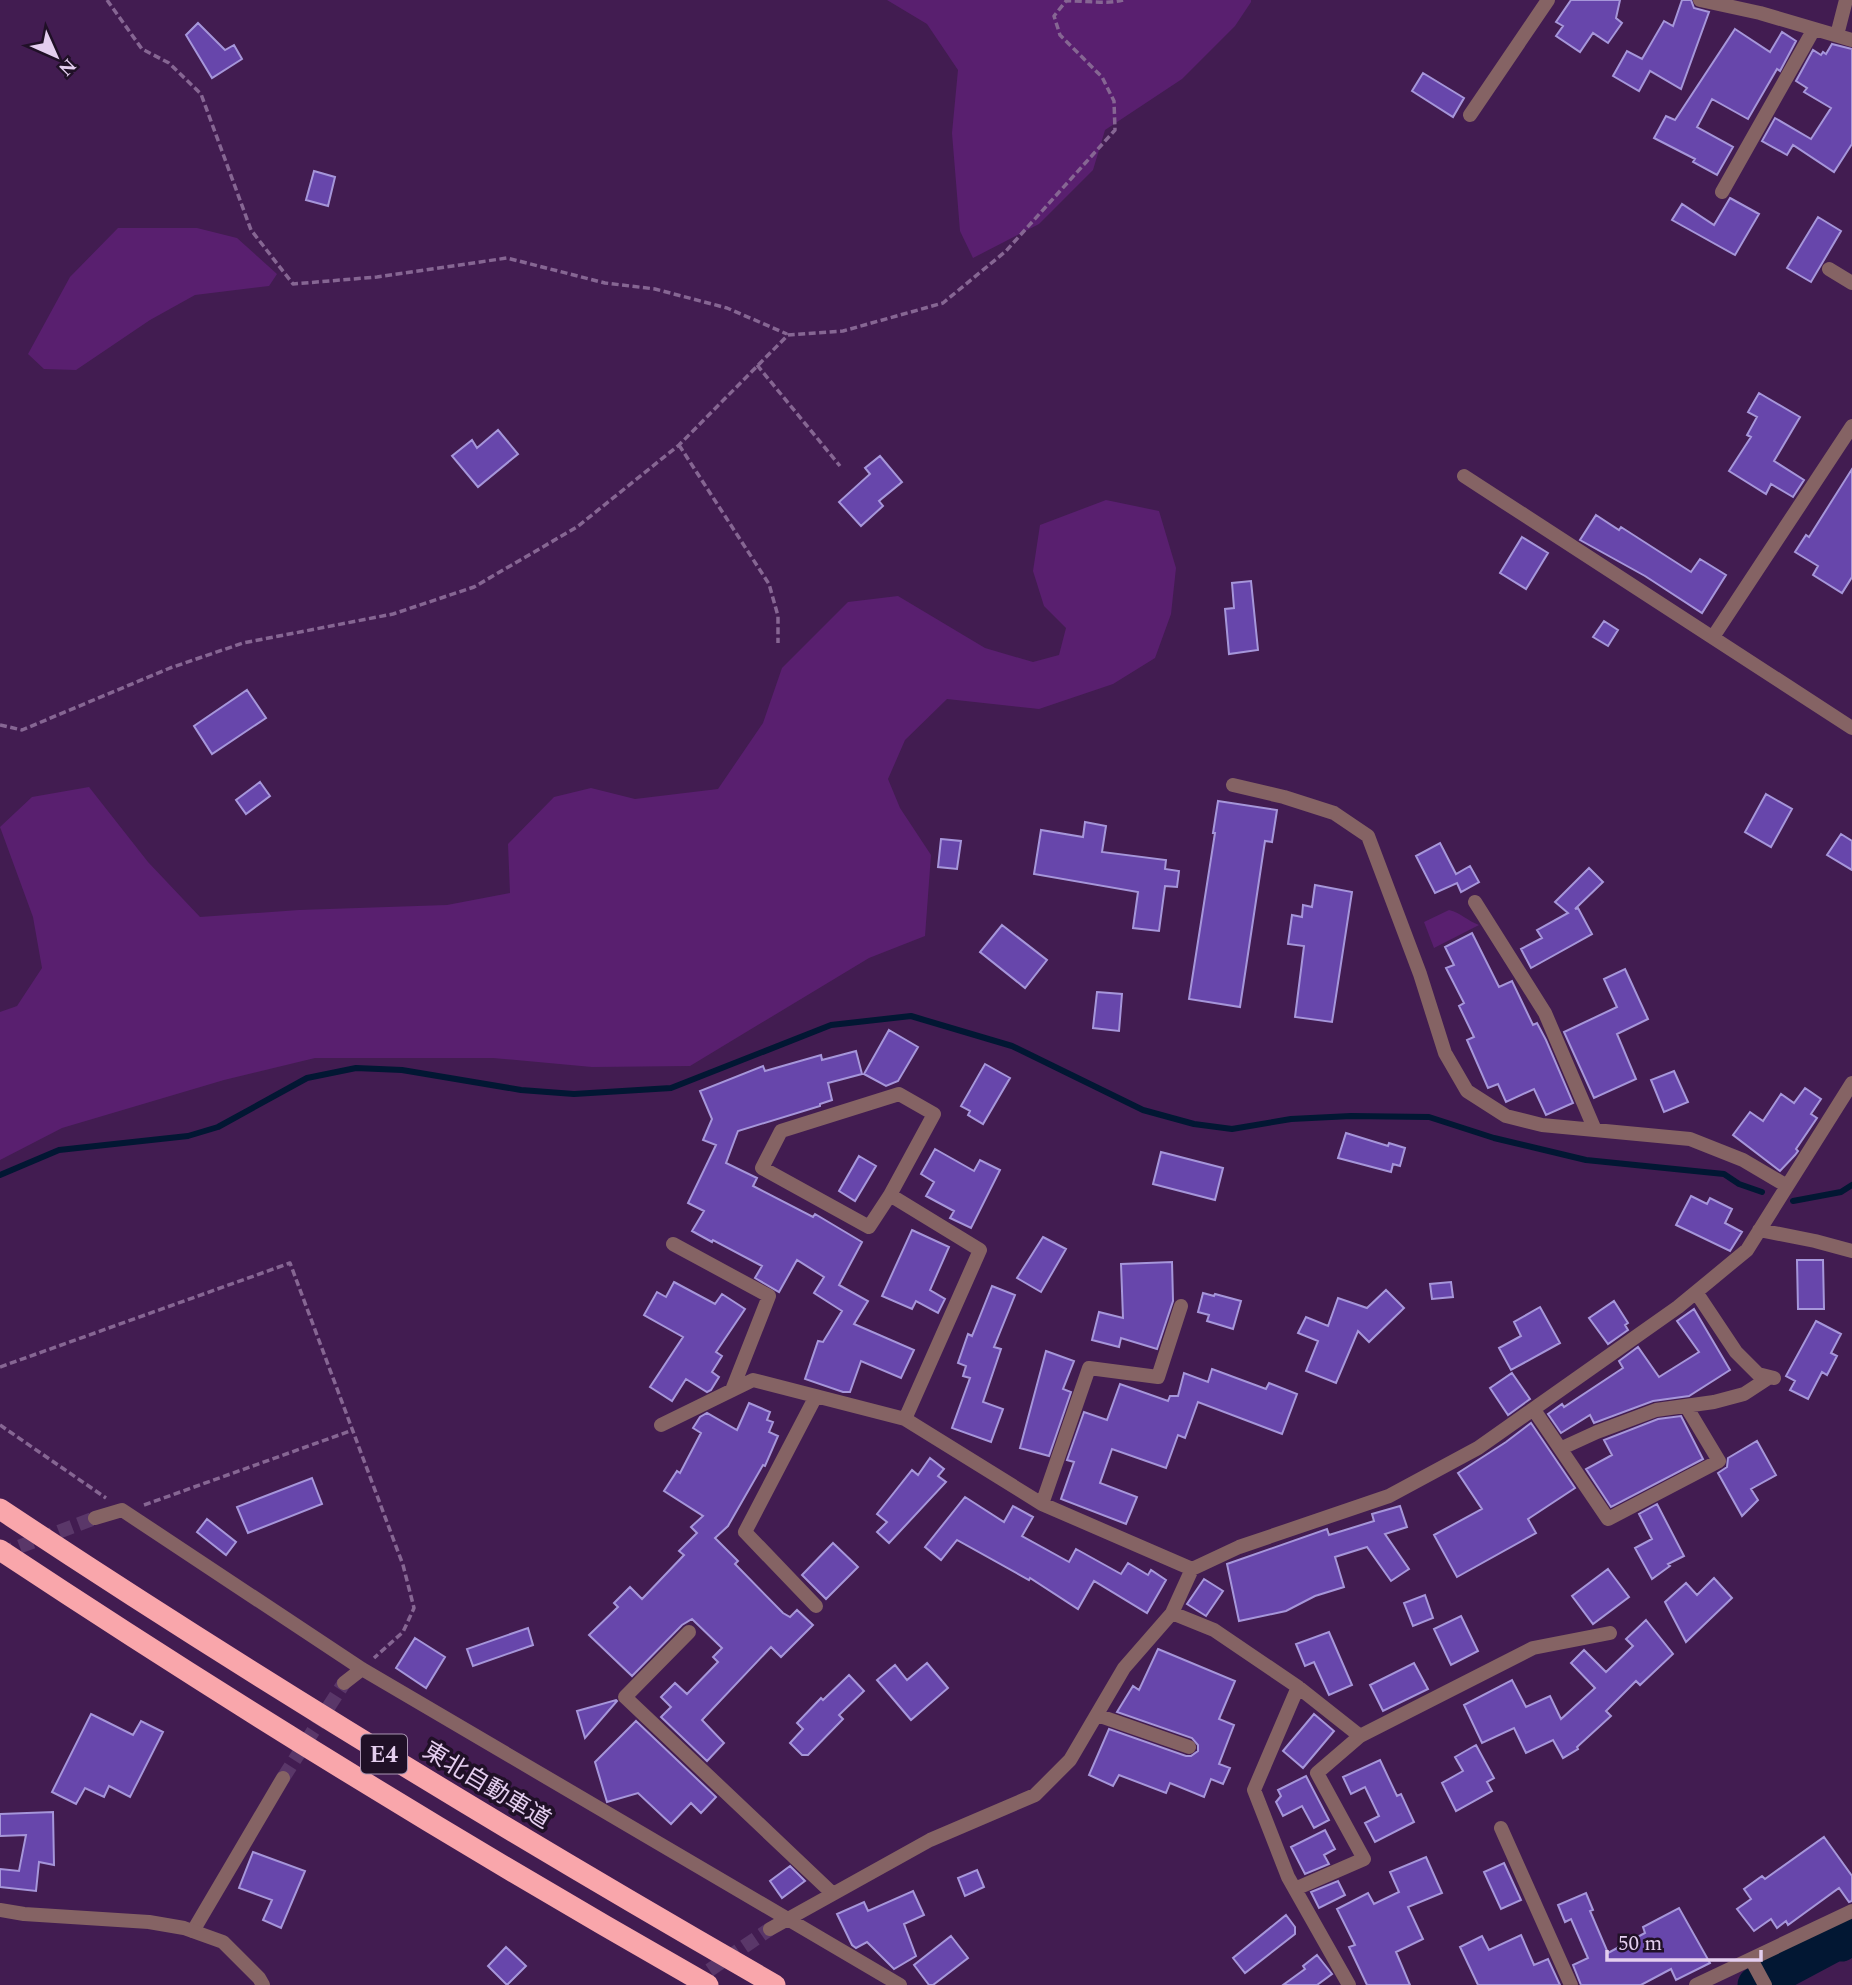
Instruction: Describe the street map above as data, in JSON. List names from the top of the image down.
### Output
{
  "streets": {
    "highway": ["E4", "東北自動車道"]
  },
  "scale_bar": "50 m",
  "north": "bottom right"
}
